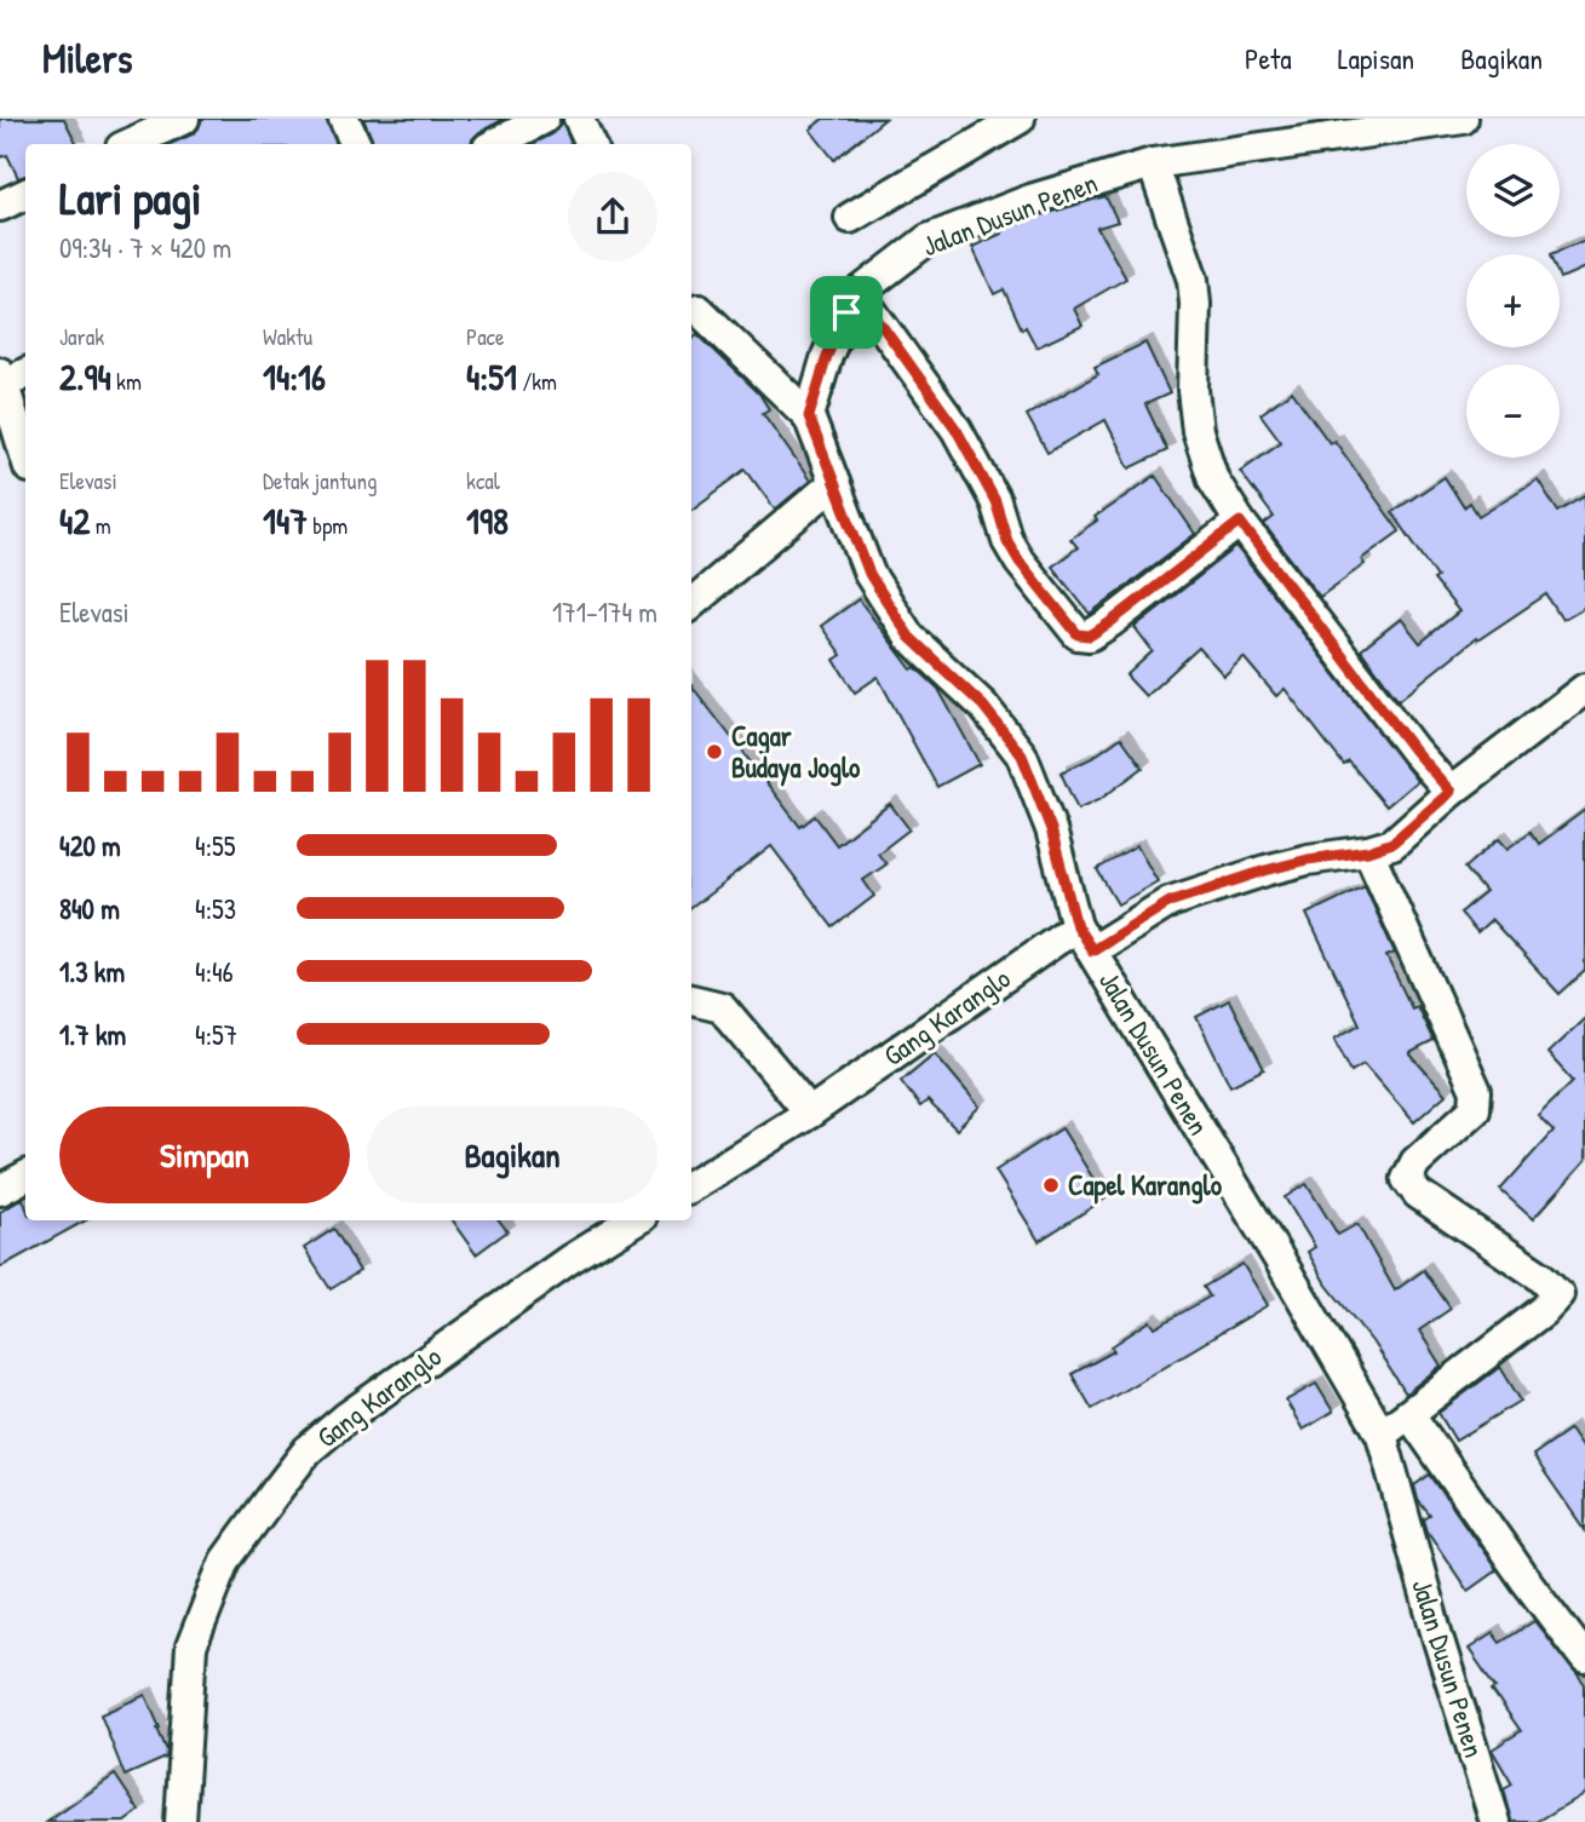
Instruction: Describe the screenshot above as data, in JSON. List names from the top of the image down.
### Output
{
  "streets": {
    "street": ["Jalan Dusun Penen", "Gang Karanglo"]
  },
  "crossings": [
    ["Jalan Dusun Penen", "Gang Karanglo"]
  ],
  "places": ["Cagar Budaya Joglo", "Capel Karanglo"],
  "page": {
    "header": "Milers",
    "nav": ["Peta", "Lapisan", "Bagikan"],
    "map_buttons": ["+", "−"],
    "heading": ["Lari pagi", "09:34 · 7 × 420 m"],
    "stats": [
      ["Jarak", "2.94 km"],
      ["Waktu", "14:16"],
      ["Pace", "4:51 /km"],
      ["Elevasi", "42 m"],
      ["Detak jantung", "147 bpm"],
      ["kcal", "198"]
    ],
    "chart": ["Elevasi", "171–174 m"],
    "list": [
      {
        "name": "420 m",
        "note": "4:55"
      },
      {
        "name": "840 m",
        "note": "4:53"
      },
      {
        "name": "1.3 km",
        "note": "4:46"
      },
      {
        "name": "1.7 km",
        "note": "4:57"
      }
    ],
    "buttons": ["Simpan", "Bagikan"]
  }
}
